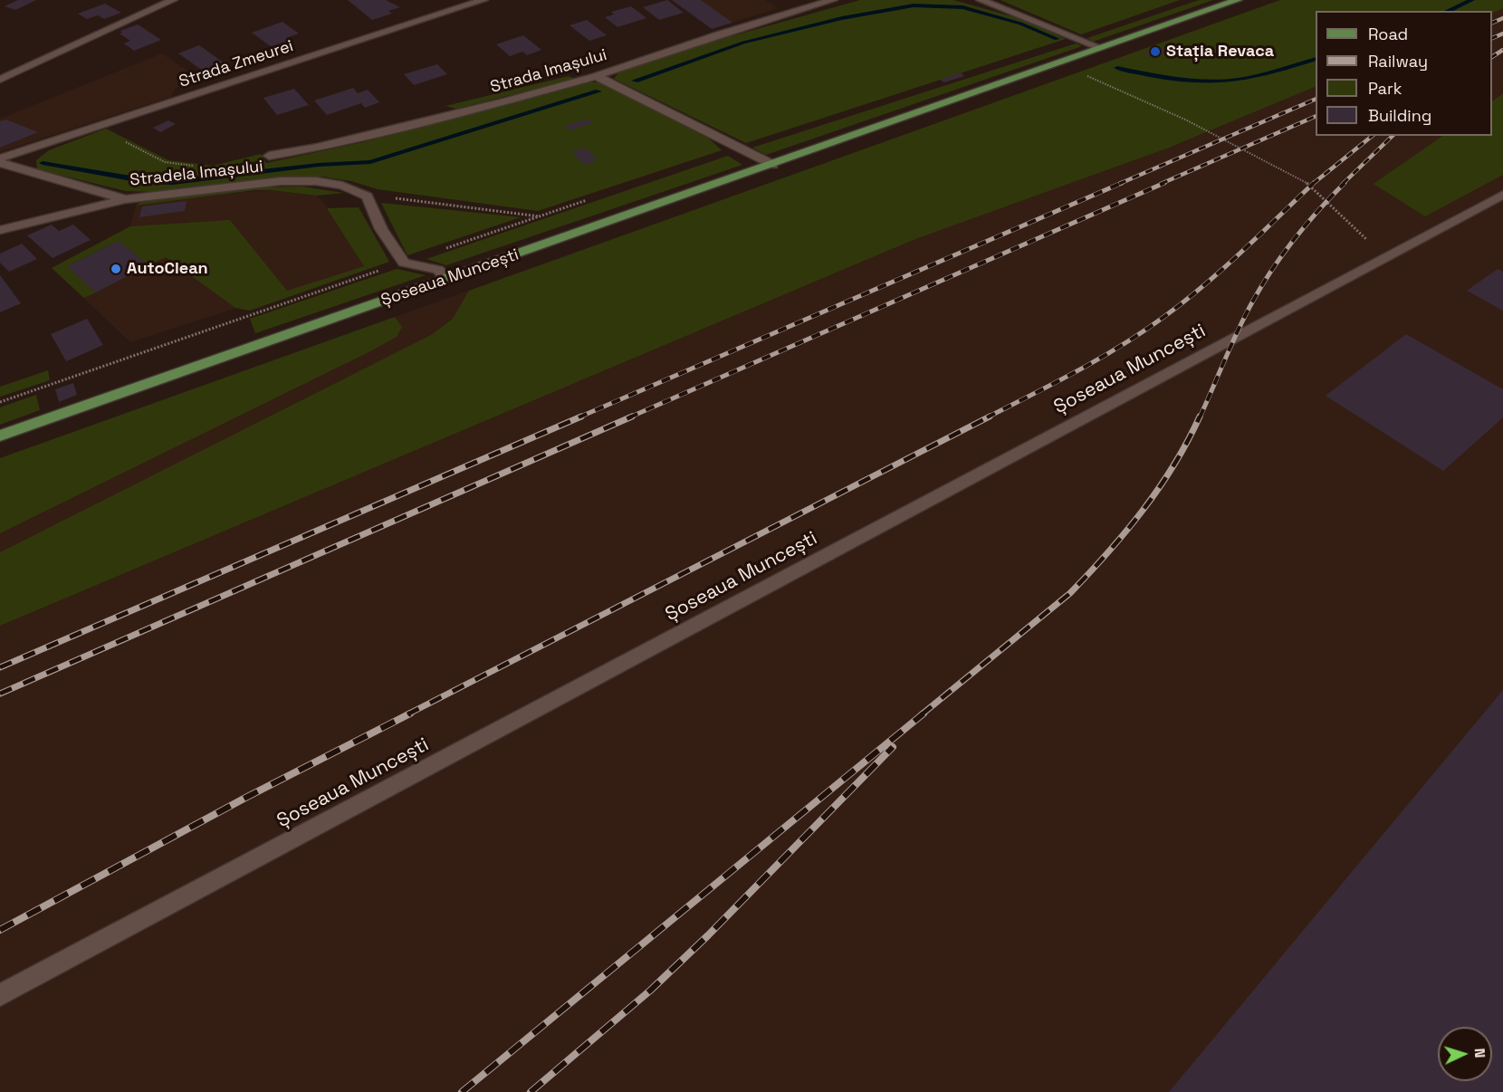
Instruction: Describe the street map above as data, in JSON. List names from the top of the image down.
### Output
{
  "streets": {
    "main road": ["Șoseaua Muncești"],
    "street": ["Strada Zmeurei", "Strada Imașului", "Stradela Imașului"]
  },
  "places": ["Stația Revaca", "AutoClean"],
  "legend": [
    "Road",
    "Railway",
    "Park",
    "Building"
  ],
  "north": "right"
}
